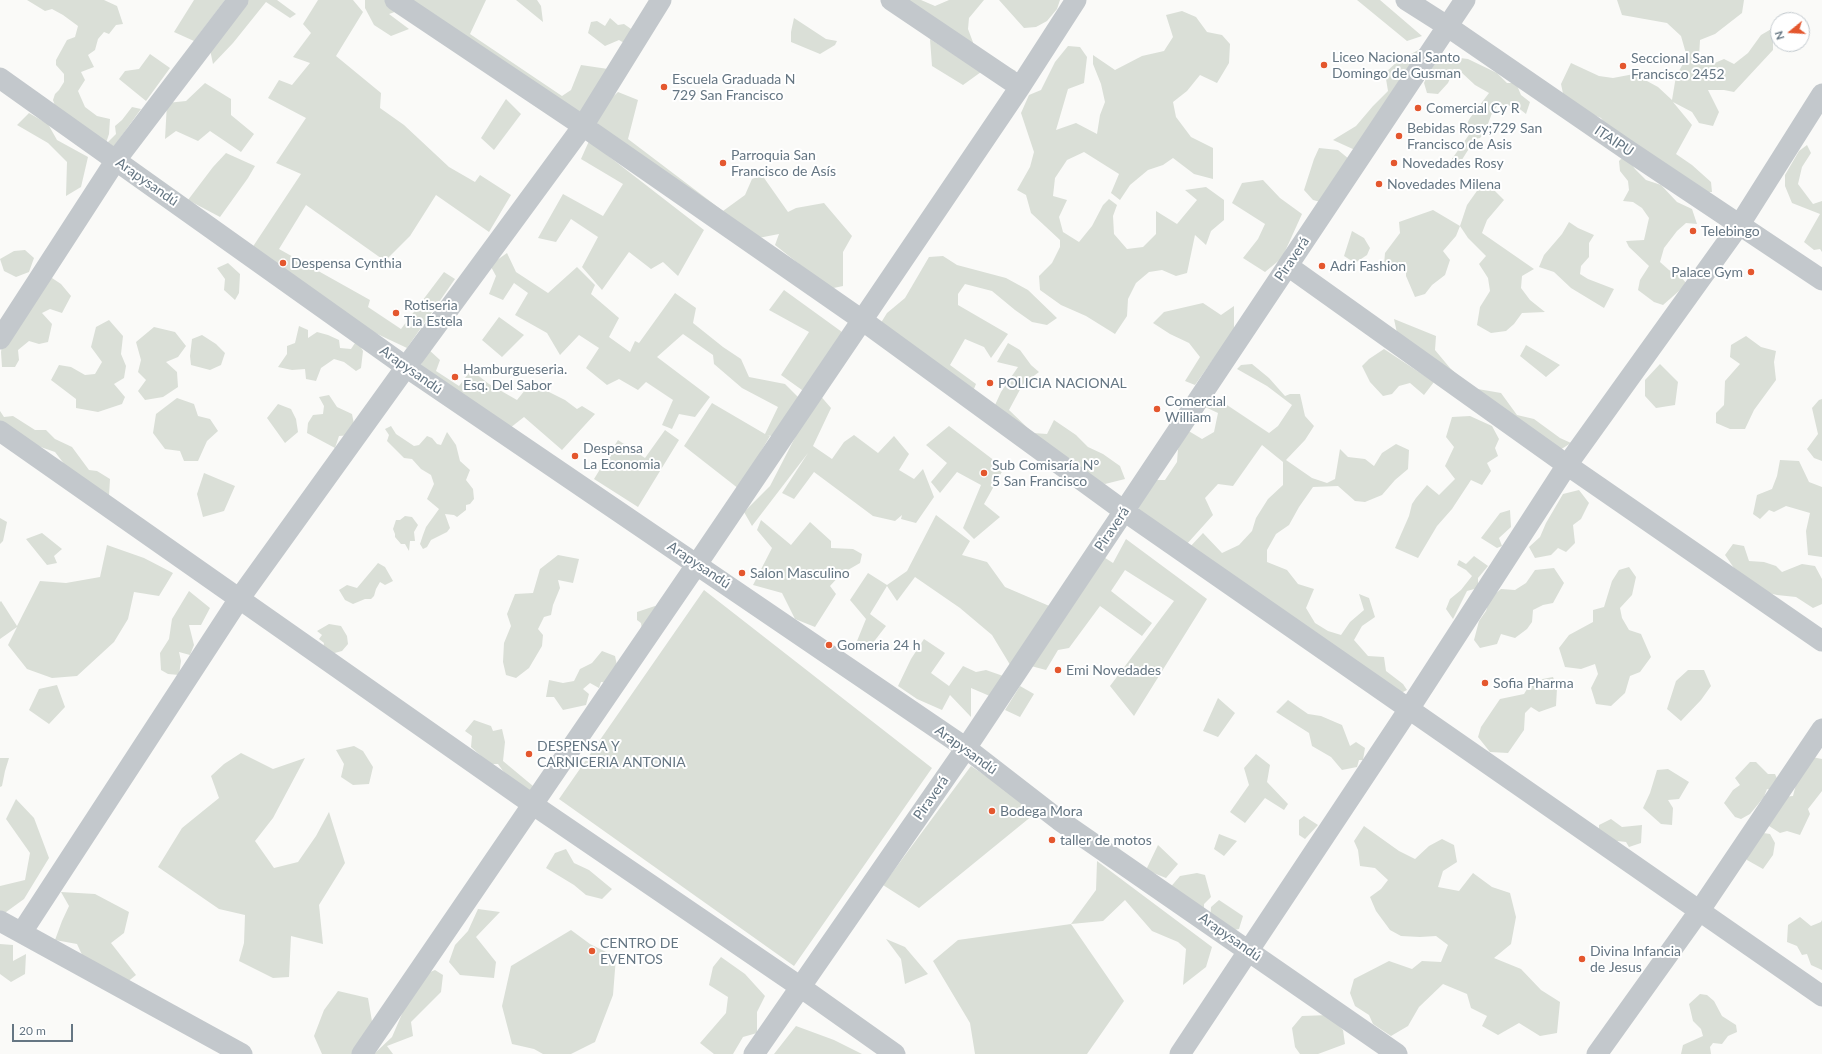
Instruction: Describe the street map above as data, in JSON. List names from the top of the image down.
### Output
{
  "streets": {
    "street": ["ITAIPU", "Arapysandú", "Piraverá"]
  },
  "crossings": [
    ["ITAIPU", "Piraverá"],
    ["Arapysandú", "Piraverá"]
  ],
  "places": [
    "Liceo Nacional Santo Domingo de Gusman",
    "Seccional San Francisco 2452",
    "Escuela Graduada N 729 San Francisco",
    "Comercial Cy R",
    "Bebidas Rosy;729 San Francisco de Asis",
    "Parroquia San Francisco de Asís",
    "Novedades Rosy",
    "Novedades Milena",
    "Telebingo",
    "Despensa Cynthia",
    "Adri Fashion",
    "Palace Gym",
    "Rotiseria Tia Estela",
    "Hamburgueseria. Esq. Del Sabor",
    "POLICIA NACIONAL",
    "Comercial William",
    "Despensa La Economia",
    "Sub Comisaría N° 5 San Francisco",
    "Salon Masculino",
    "Gomeria 24 h",
    "Emi Novedades",
    "Sofia Pharma",
    "DESPENSA Y CARNICERIA ANTONIA",
    "Bodega Mora",
    "taller de motos",
    "CENTRO DE EVENTOS",
    "Divina Infancia de Jesus"
  ],
  "scale_bar": "20 m",
  "north": "left"
}
